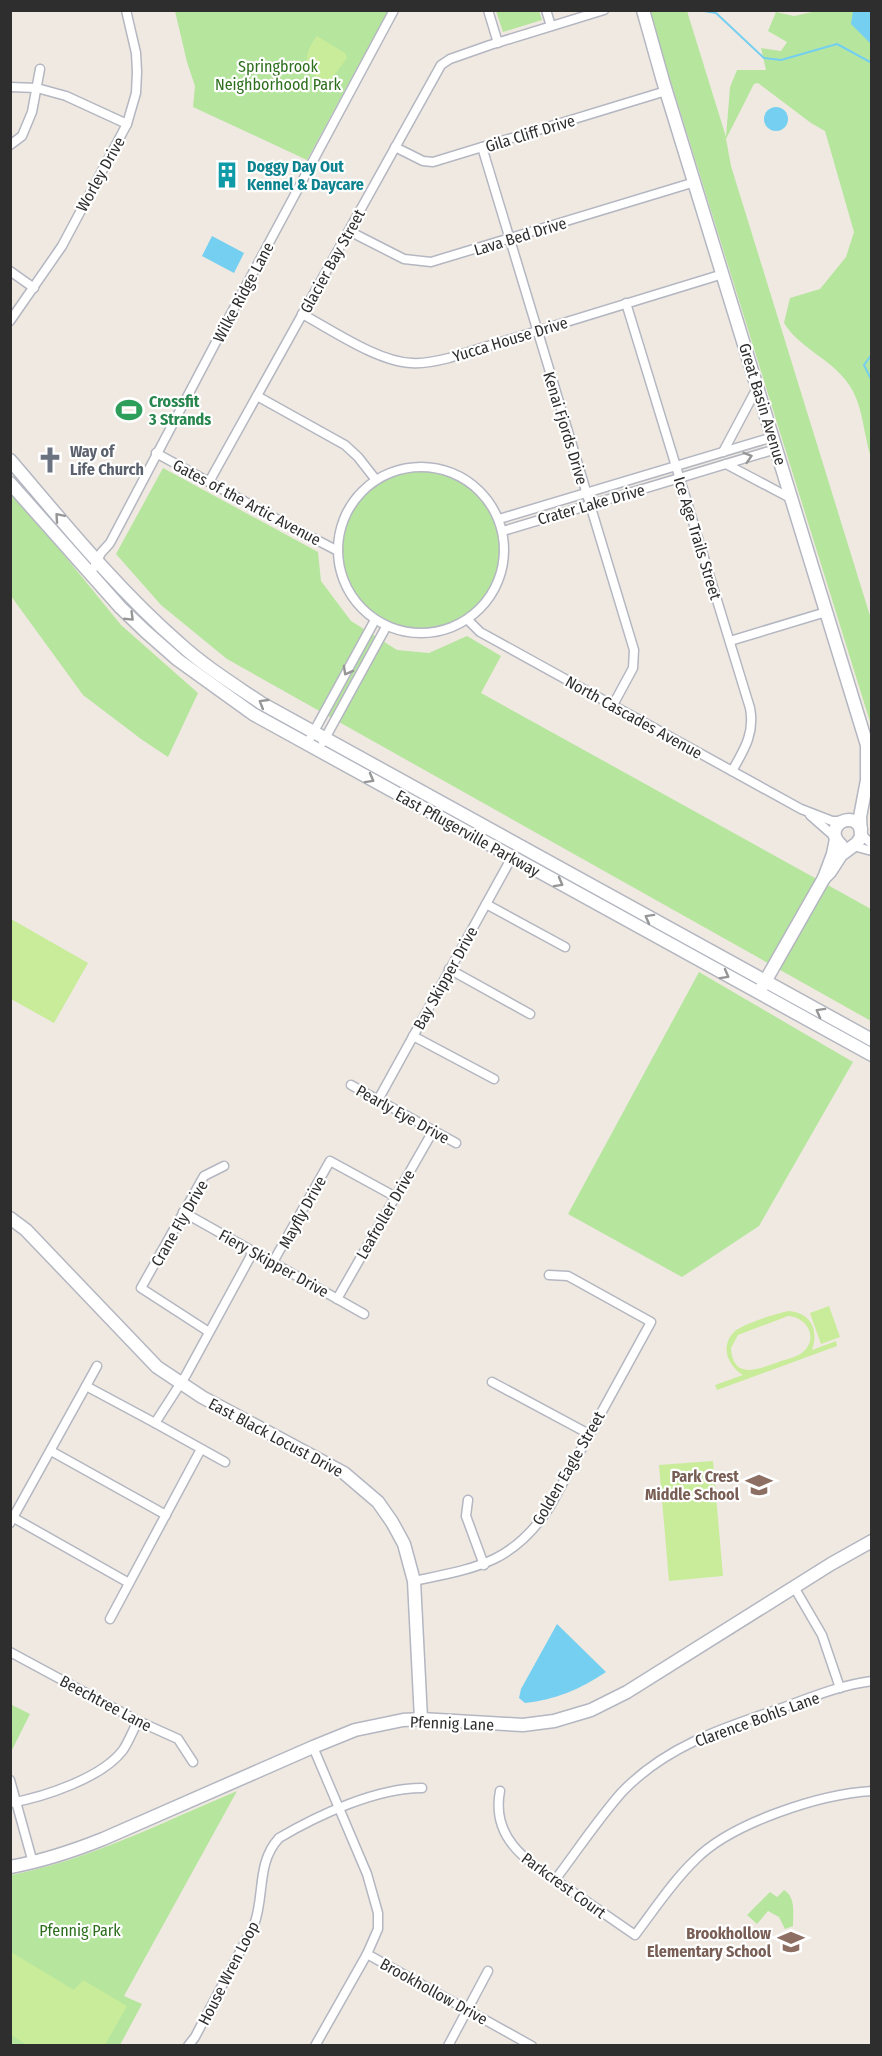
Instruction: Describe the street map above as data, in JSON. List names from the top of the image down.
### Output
{
  "streets": {
    "street": [
      "Gila Cliff Drive",
      "Worley Drive",
      "Lava Bed Drive",
      "Glacier Bay Street",
      "Wilke Ridge Lane",
      "Yucca House Drive",
      "Great Basin Avenue",
      "Kenai Fjords Drive",
      "Gates of the Artic Avenue",
      "Crater Lake Drive",
      "Ice Age Trails Street",
      "North Cascades Avenue",
      "East Pflugerville Parkway",
      "Bay Skipper Drive",
      "Pearly Eye Drive",
      "Mayfly Drive",
      "Leafroller Drive",
      "Crane Fly Drive",
      "Fiery Skipper Drive",
      "East Black Locust Drive",
      "Golden Eagle Street",
      "Beechtree Lane",
      "Clarence Bohls Lane",
      "Pfennig Lane",
      "Parkcrest Court",
      "House Wren Loop",
      "Brookhollow Drive"
    ]
  },
  "crossings": [
    ["Gila Cliff Drive", "Glacier Bay Street"],
    ["Gila Cliff Drive", "Great Basin Avenue"],
    ["Gila Cliff Drive", "Kenai Fjords Drive"],
    ["Lava Bed Drive", "Glacier Bay Street"],
    ["Lava Bed Drive", "Great Basin Avenue"],
    ["Lava Bed Drive", "Kenai Fjords Drive"],
    ["Glacier Bay Street", "Yucca House Drive"],
    ["Glacier Bay Street", "Gates of the Artic Avenue"],
    ["Wilke Ridge Lane", "Gates of the Artic Avenue"],
    ["Wilke Ridge Lane", "East Pflugerville Parkway"],
    ["Yucca House Drive", "Great Basin Avenue"],
    ["Yucca House Drive", "Kenai Fjords Drive"],
    ["Yucca House Drive", "Ice Age Trails Street"],
    ["Great Basin Avenue", "Crater Lake Drive"],
    ["Great Basin Avenue", "North Cascades Avenue"],
    ["Kenai Fjords Drive", "Crater Lake Drive"],
    ["Kenai Fjords Drive", "North Cascades Avenue"],
    ["Gates of the Artic Avenue", "Crater Lake Drive"],
    ["Gates of the Artic Avenue", "North Cascades Avenue"],
    ["Crater Lake Drive", "Ice Age Trails Street"],
    ["Crater Lake Drive", "North Cascades Avenue"],
    ["Ice Age Trails Street", "North Cascades Avenue"],
    ["East Pflugerville Parkway", "Bay Skipper Drive"],
    ["Bay Skipper Drive", "Pearly Eye Drive"],
    ["Pearly Eye Drive", "Leafroller Drive"],
    ["Mayfly Drive", "Leafroller Drive"],
    ["Mayfly Drive", "Fiery Skipper Drive"],
    ["Leafroller Drive", "Fiery Skipper Drive"],
    ["Crane Fly Drive", "Fiery Skipper Drive"],
    ["East Black Locust Drive", "Golden Eagle Street"],
    ["East Black Locust Drive", "Pfennig Lane"],
    ["Clarence Bohls Lane", "Parkcrest Court"]
  ],
  "parks": ["Springbrook Neighborhood Park", "Pfennig Park"],
  "places": {
    "building": ["Doggy Day Out Kennel & Daycare"],
    "sports": ["Crossfit 3 Strands"],
    "church": ["Way of Life Church"],
    "school or university": ["Park Crest Middle School", "Brookhollow Elementary School"]
  }
}
